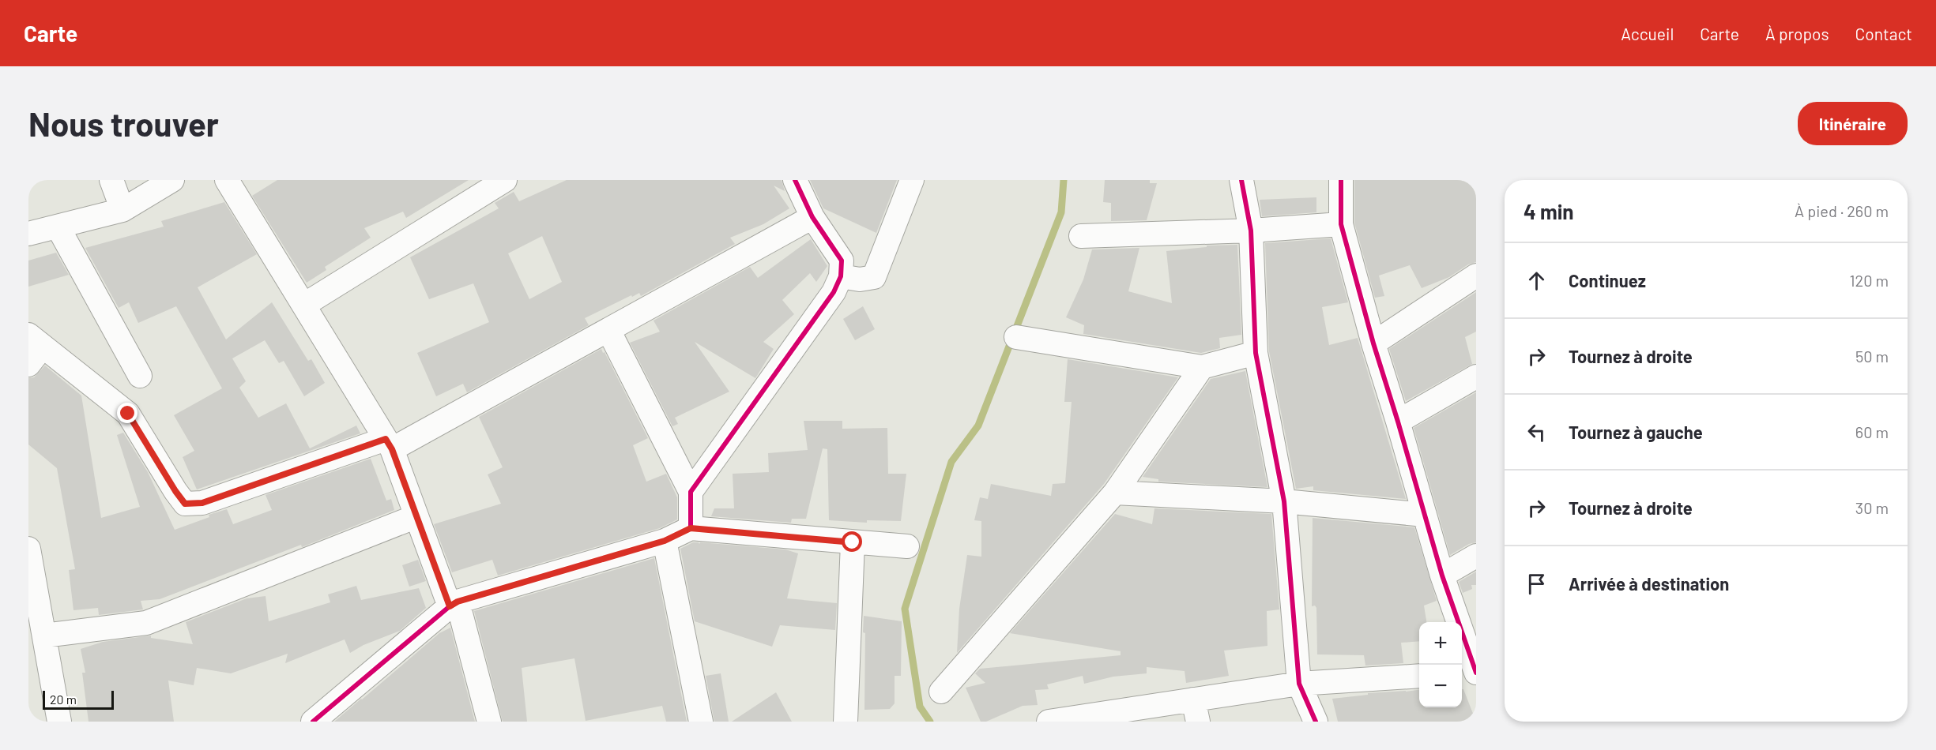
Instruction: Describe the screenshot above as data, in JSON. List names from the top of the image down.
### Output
{
  "scale_bar": "20 m",
  "page": {
    "header": "Carte",
    "nav": [
      "Accueil",
      "Carte",
      "À propos",
      "Contact"
    ],
    "buttons": "Itinéraire",
    "title": "Nous trouver",
    "heading": ["4 min", "À pied · 260 m"],
    "list": [
      ["Continuez", "120 m"],
      ["Tournez à droite", "50 m"],
      ["Tournez à gauche", "60 m"],
      ["Tournez à droite", "30 m"],
      "Arrivée à destination"
    ],
    "map_buttons": ["+", "−"],
    "scale": "20 m"
  }
}
